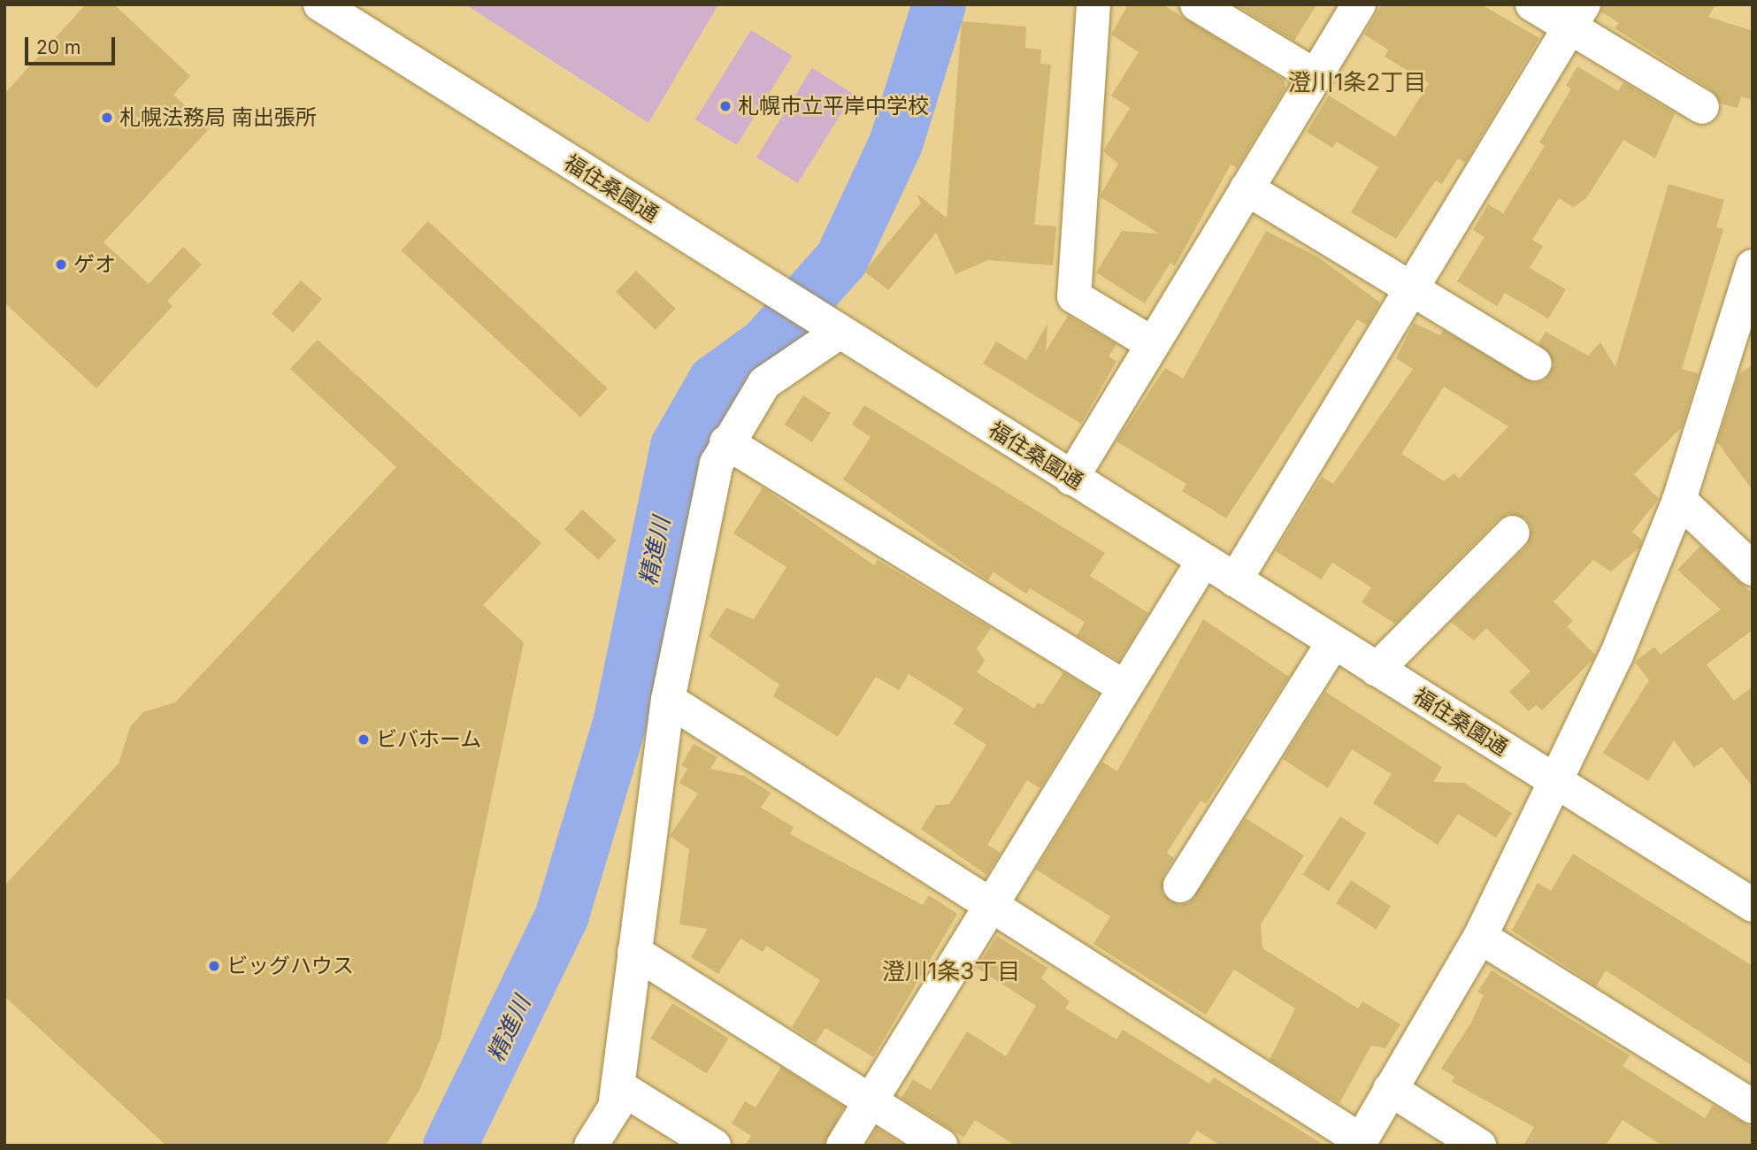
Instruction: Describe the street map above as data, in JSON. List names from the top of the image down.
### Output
{
  "streets": {
    "street": ["福住桑園通"]
  },
  "districts": ["澄川1条2丁目", "澄川1条3丁目"],
  "water": ["精進川"],
  "places": [
    "札幌市立平岸中学校",
    "札幌法務局 南出張所",
    "ゲオ",
    "ビバホーム",
    "ビッグハウス"
  ],
  "scale_bar": "20 m"
}
